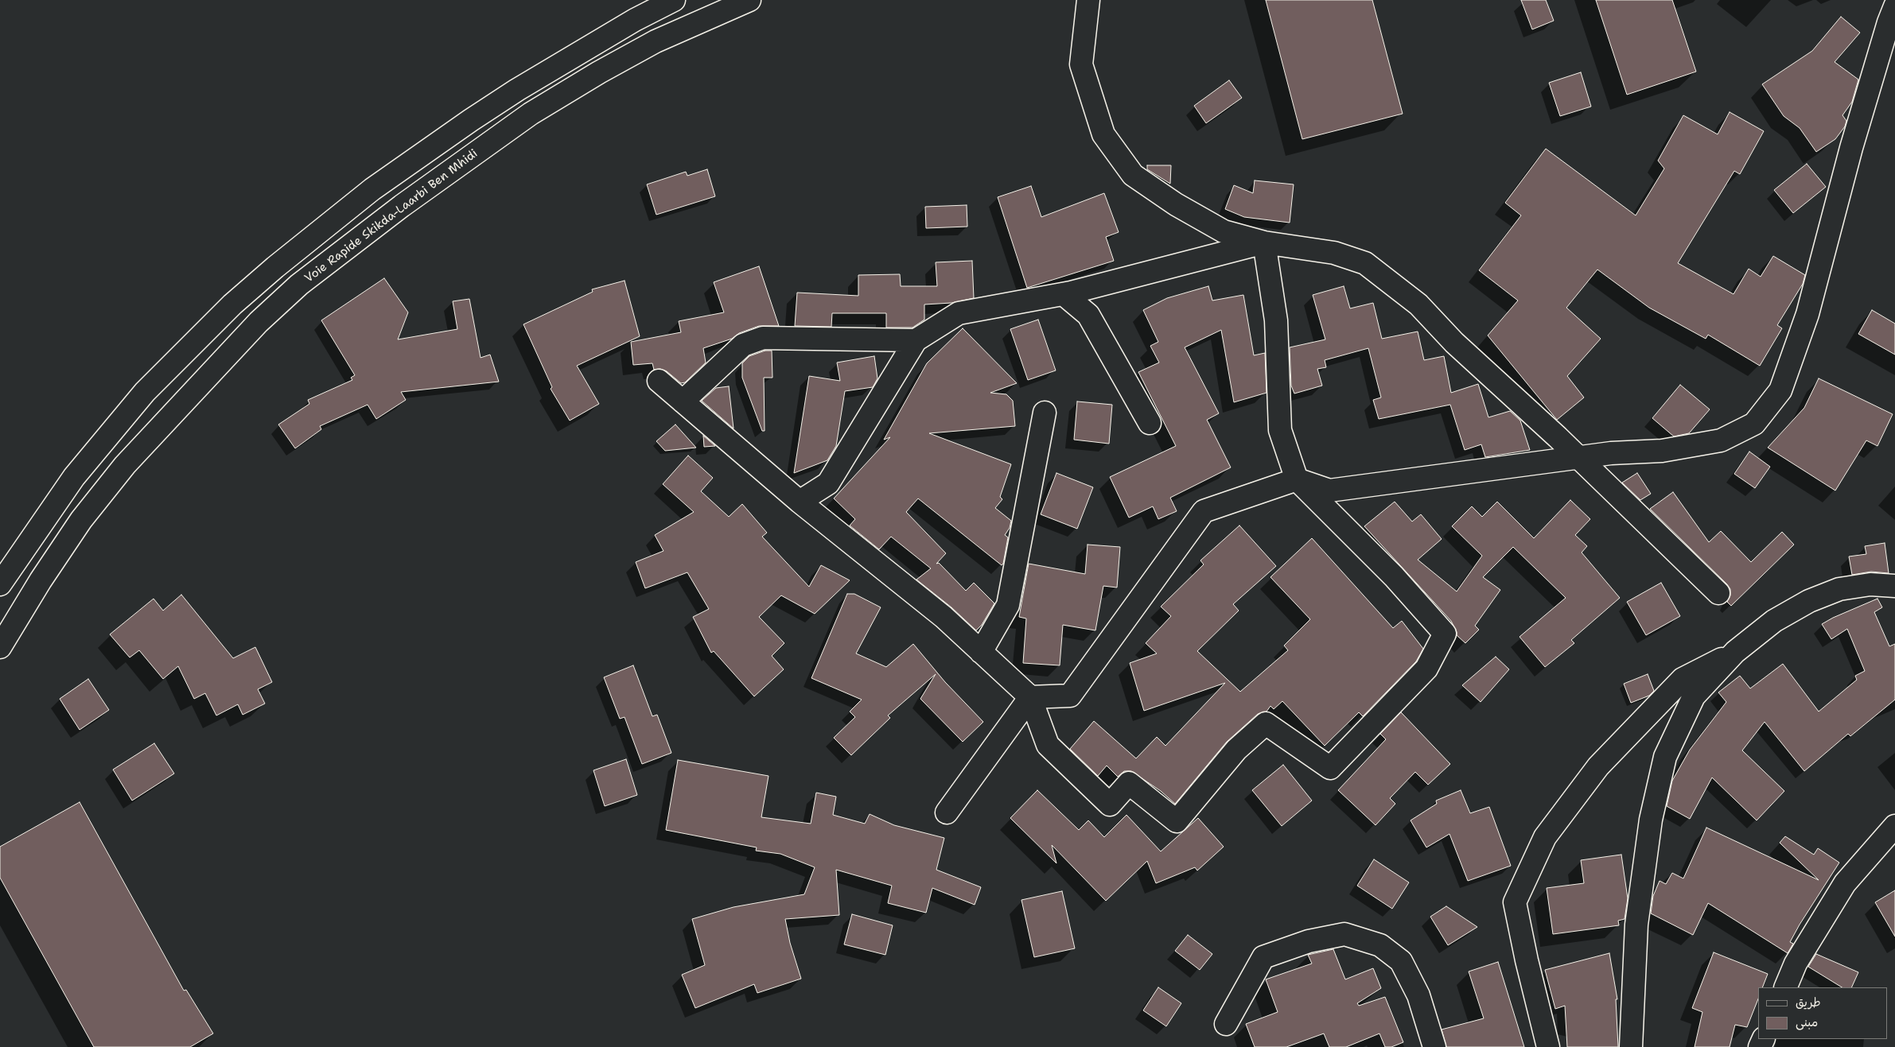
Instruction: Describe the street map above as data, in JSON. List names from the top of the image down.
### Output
{
  "streets": {
    "main road": ["Voie Rapide Skikda-Laarbi Ben Mhidi"]
  },
  "legend": ["طريق", "مبنى"]
}
